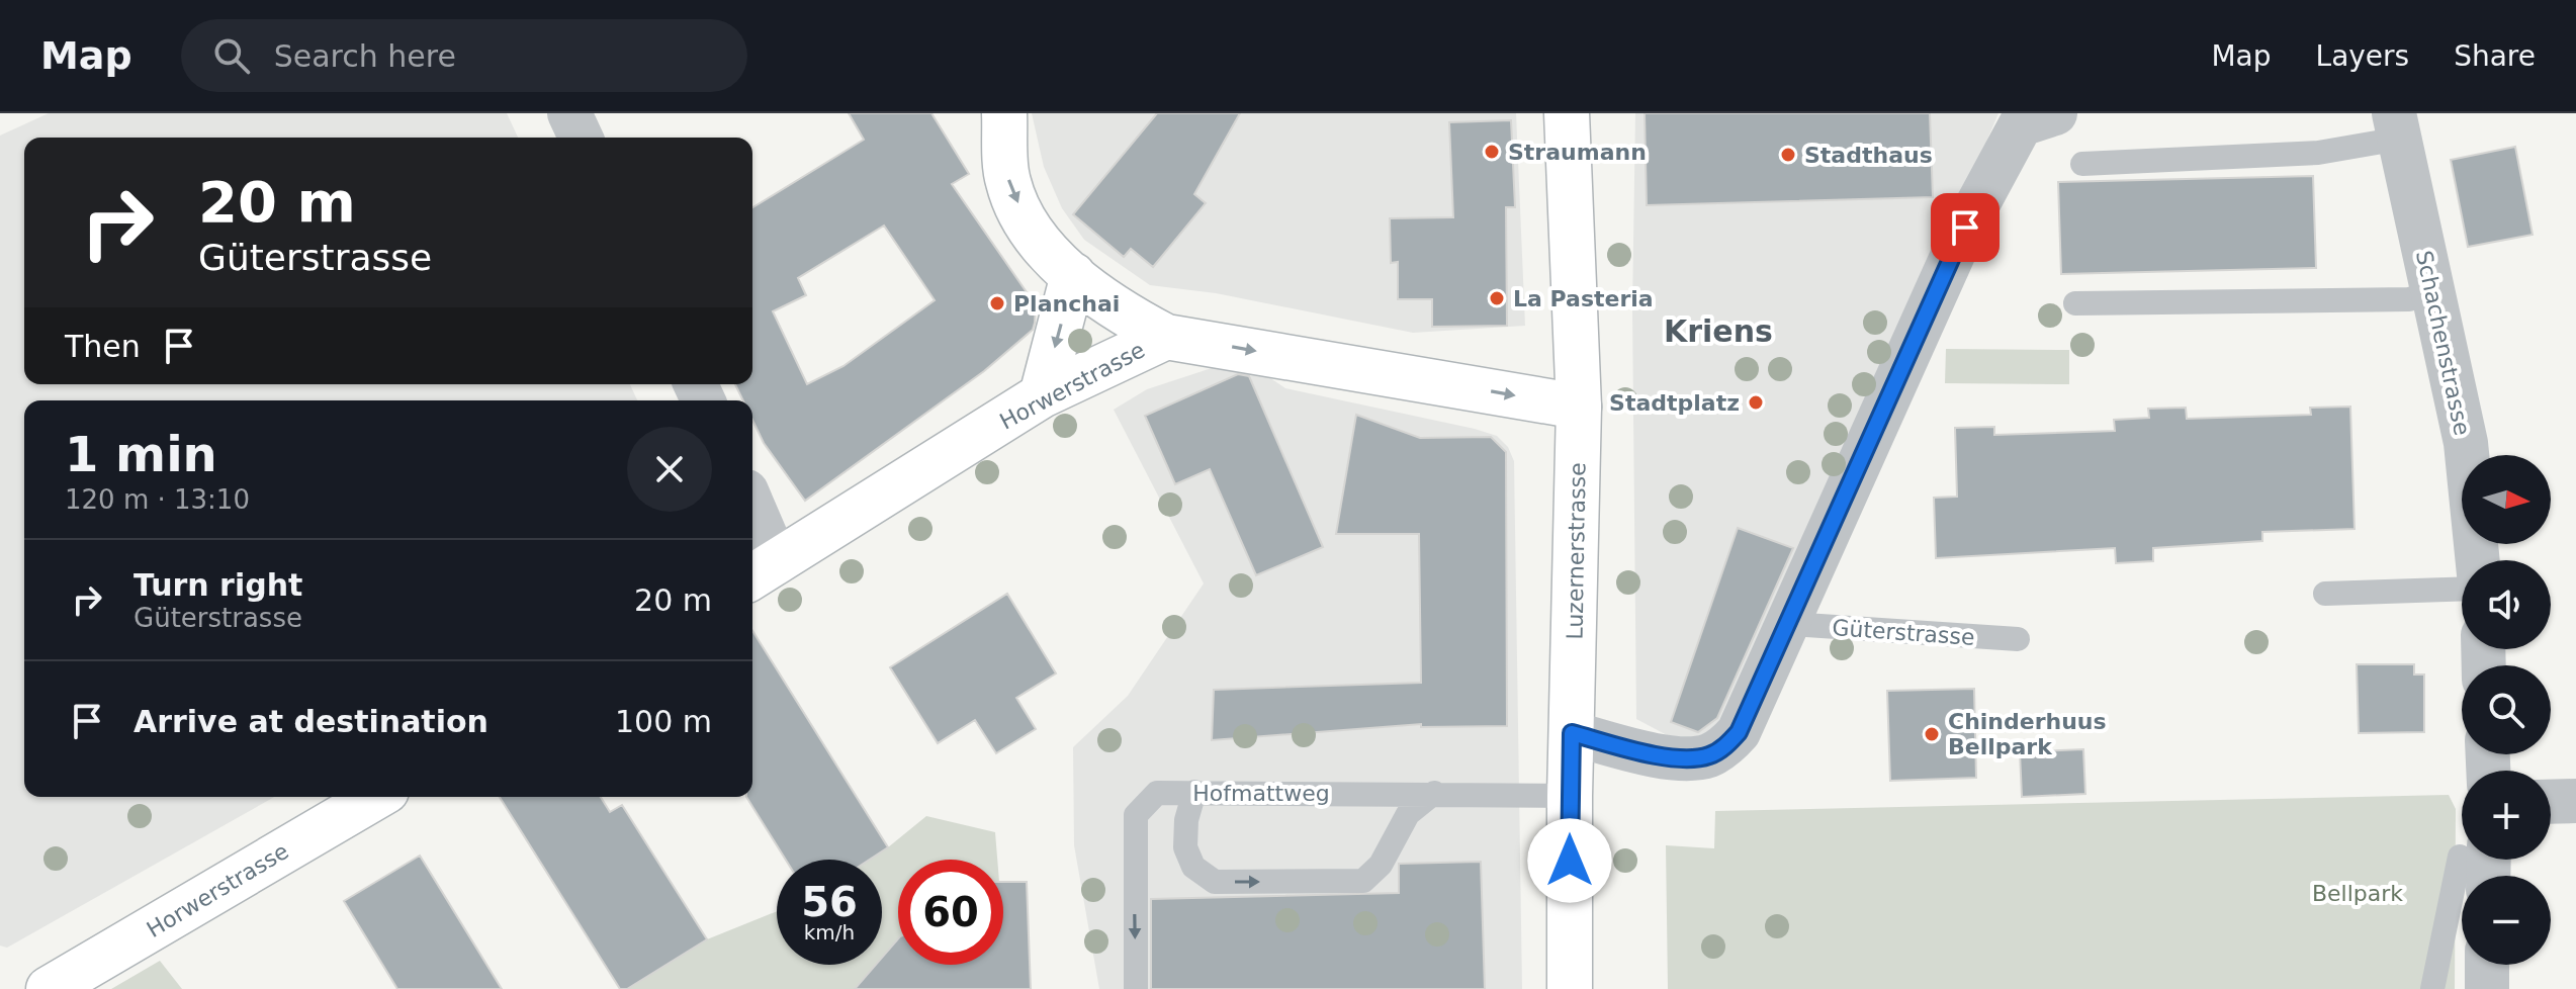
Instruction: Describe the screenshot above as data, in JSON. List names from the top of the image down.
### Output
{
  "streets": {
    "street": ["Schachenstrasse", "Horwerstrasse", "Luzernerstrasse"],
    "lane": ["Güterstrasse", "Hofmattweg"]
  },
  "crossings": [
    ["Horwerstrasse", "Luzernerstrasse"],
    ["Luzernerstrasse", "Hofmattweg"]
  ],
  "districts": ["Kriens"],
  "parks": ["Bellpark"],
  "places": [
    "Straumann",
    "Stadthaus",
    "La Pasteria",
    "Planchai",
    "Stadtplatz",
    "Chinderhuus Bellpark"
  ],
  "north": "right",
  "page": {
    "header": "Map",
    "search": "Search here",
    "nav": ["Map", "Layers", "Share"],
    "turn": ["20 m", "Güterstrasse"],
    "then": "Then",
    "heading": ["1 min", "120 m · 13:10"],
    "map_buttons": ["+", "−"],
    "list": [
      {
        "name": "Turn right",
        "note": "Güterstrasse",
        "value": "20 m"
      },
      {
        "name": "Arrive at destination",
        "value": "100 m"
      }
    ],
    "speed": "56 km/h",
    "limit": "60"
  }
}
